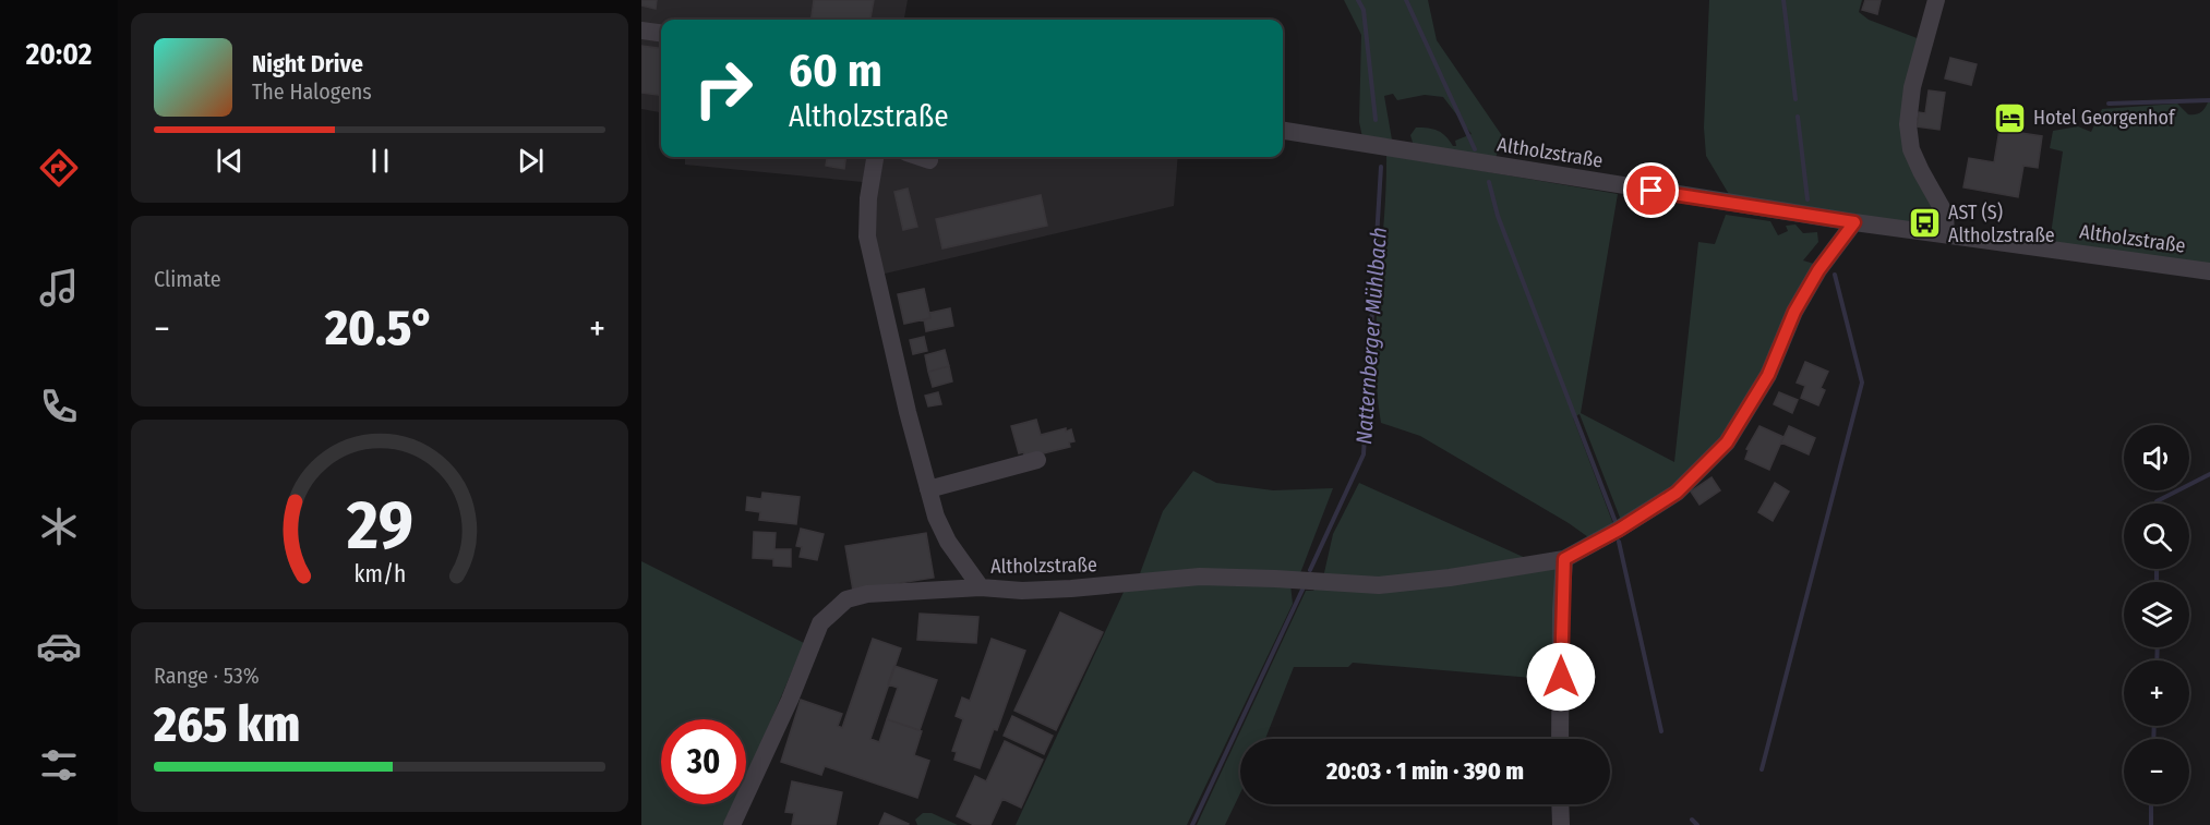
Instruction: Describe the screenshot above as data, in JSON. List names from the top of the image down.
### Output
{
  "streets": {
    "street": ["Altholzstraße"]
  },
  "water": ["Natternberger Mühlbach"],
  "places": {
    "hotel": ["Hotel Georgenhof"],
    "bus stop": ["AST (S) Altholzstraße"]
  },
  "page": {
    "tabs": "20:02",
    "turn": ["60 m", "Altholzstraße"],
    "song": ["Night Drive", "The Halogens"],
    "tile": [
      "Climate",
      ["Range · 53%", "265 km"]
    ],
    "heat": ["−", "20.5°", "+"],
    "map_buttons": ["+", "−"],
    "limit": "30",
    "trip": "20:03 · 1 min · 390 m",
    "gauge": ["29", "km/h"]
  }
}
